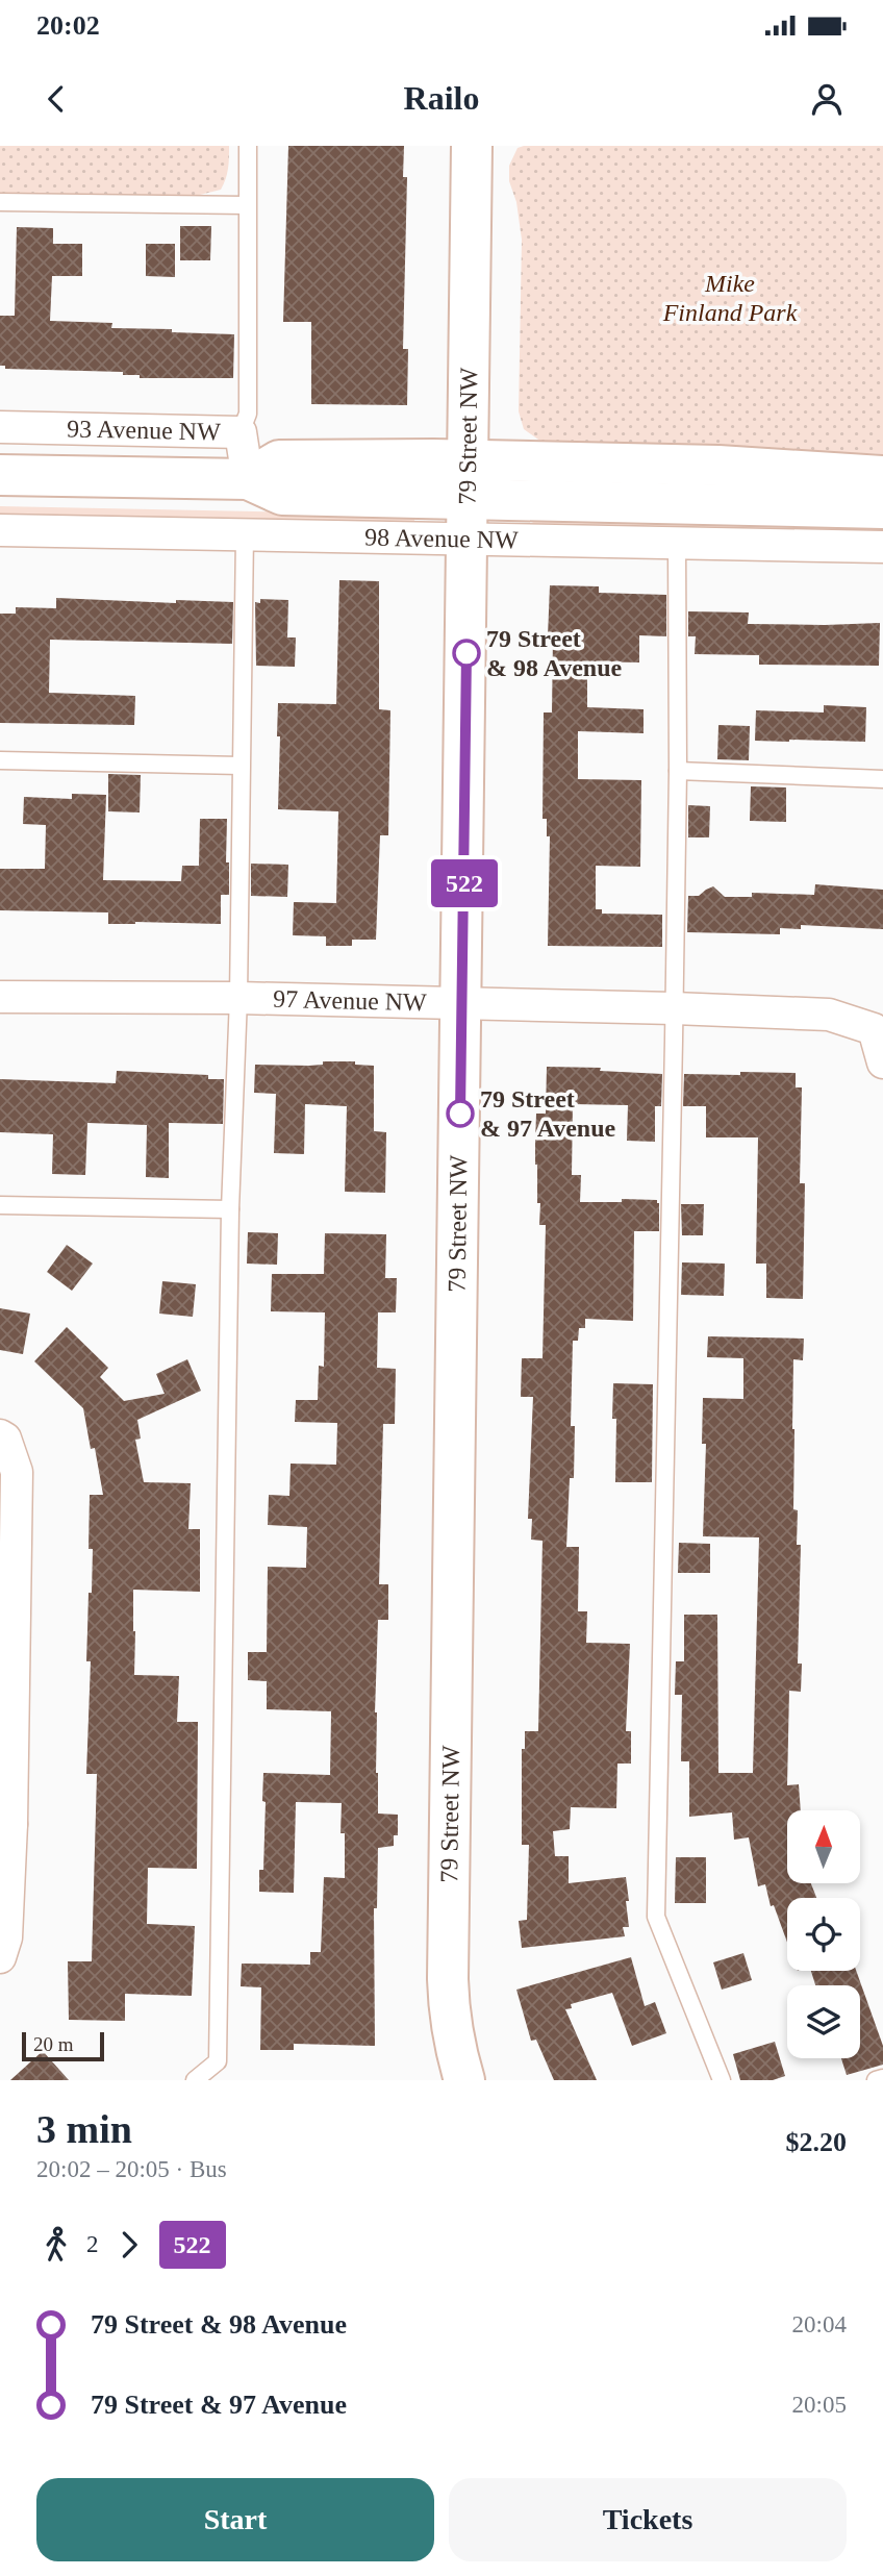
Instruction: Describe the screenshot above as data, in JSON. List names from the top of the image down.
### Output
{
  "streets": {
    "street": [
      "93 Avenue NW",
      "79 Street NW",
      "98 Avenue NW",
      "97 Avenue NW"
    ]
  },
  "crossings": [
    ["93 Avenue NW", "98 Avenue NW"],
    ["79 Street NW", "98 Avenue NW"],
    ["79 Street NW", "97 Avenue NW"]
  ],
  "parks": ["Mike Finland Park"],
  "places": ["79 Street & 98 Avenue", "79 Street & 97 Avenue"],
  "lines": ["bus line 522"],
  "scale_bar": "20 m",
  "north": "top",
  "page": {
    "status": "20:02",
    "header": "Railo",
    "on_map": "522",
    "scale": "20 m",
    "heading": ["3 min", "20:02 – 20:05 · Bus", "$2.20"],
    "legs": ["2", "522"],
    "list": [
      {
        "name": "79 Street & 98 Avenue",
        "value": "20:04"
      },
      {
        "name": "79 Street & 97 Avenue",
        "value": "20:05"
      }
    ],
    "buttons": ["Start", "Tickets"]
  }
}
